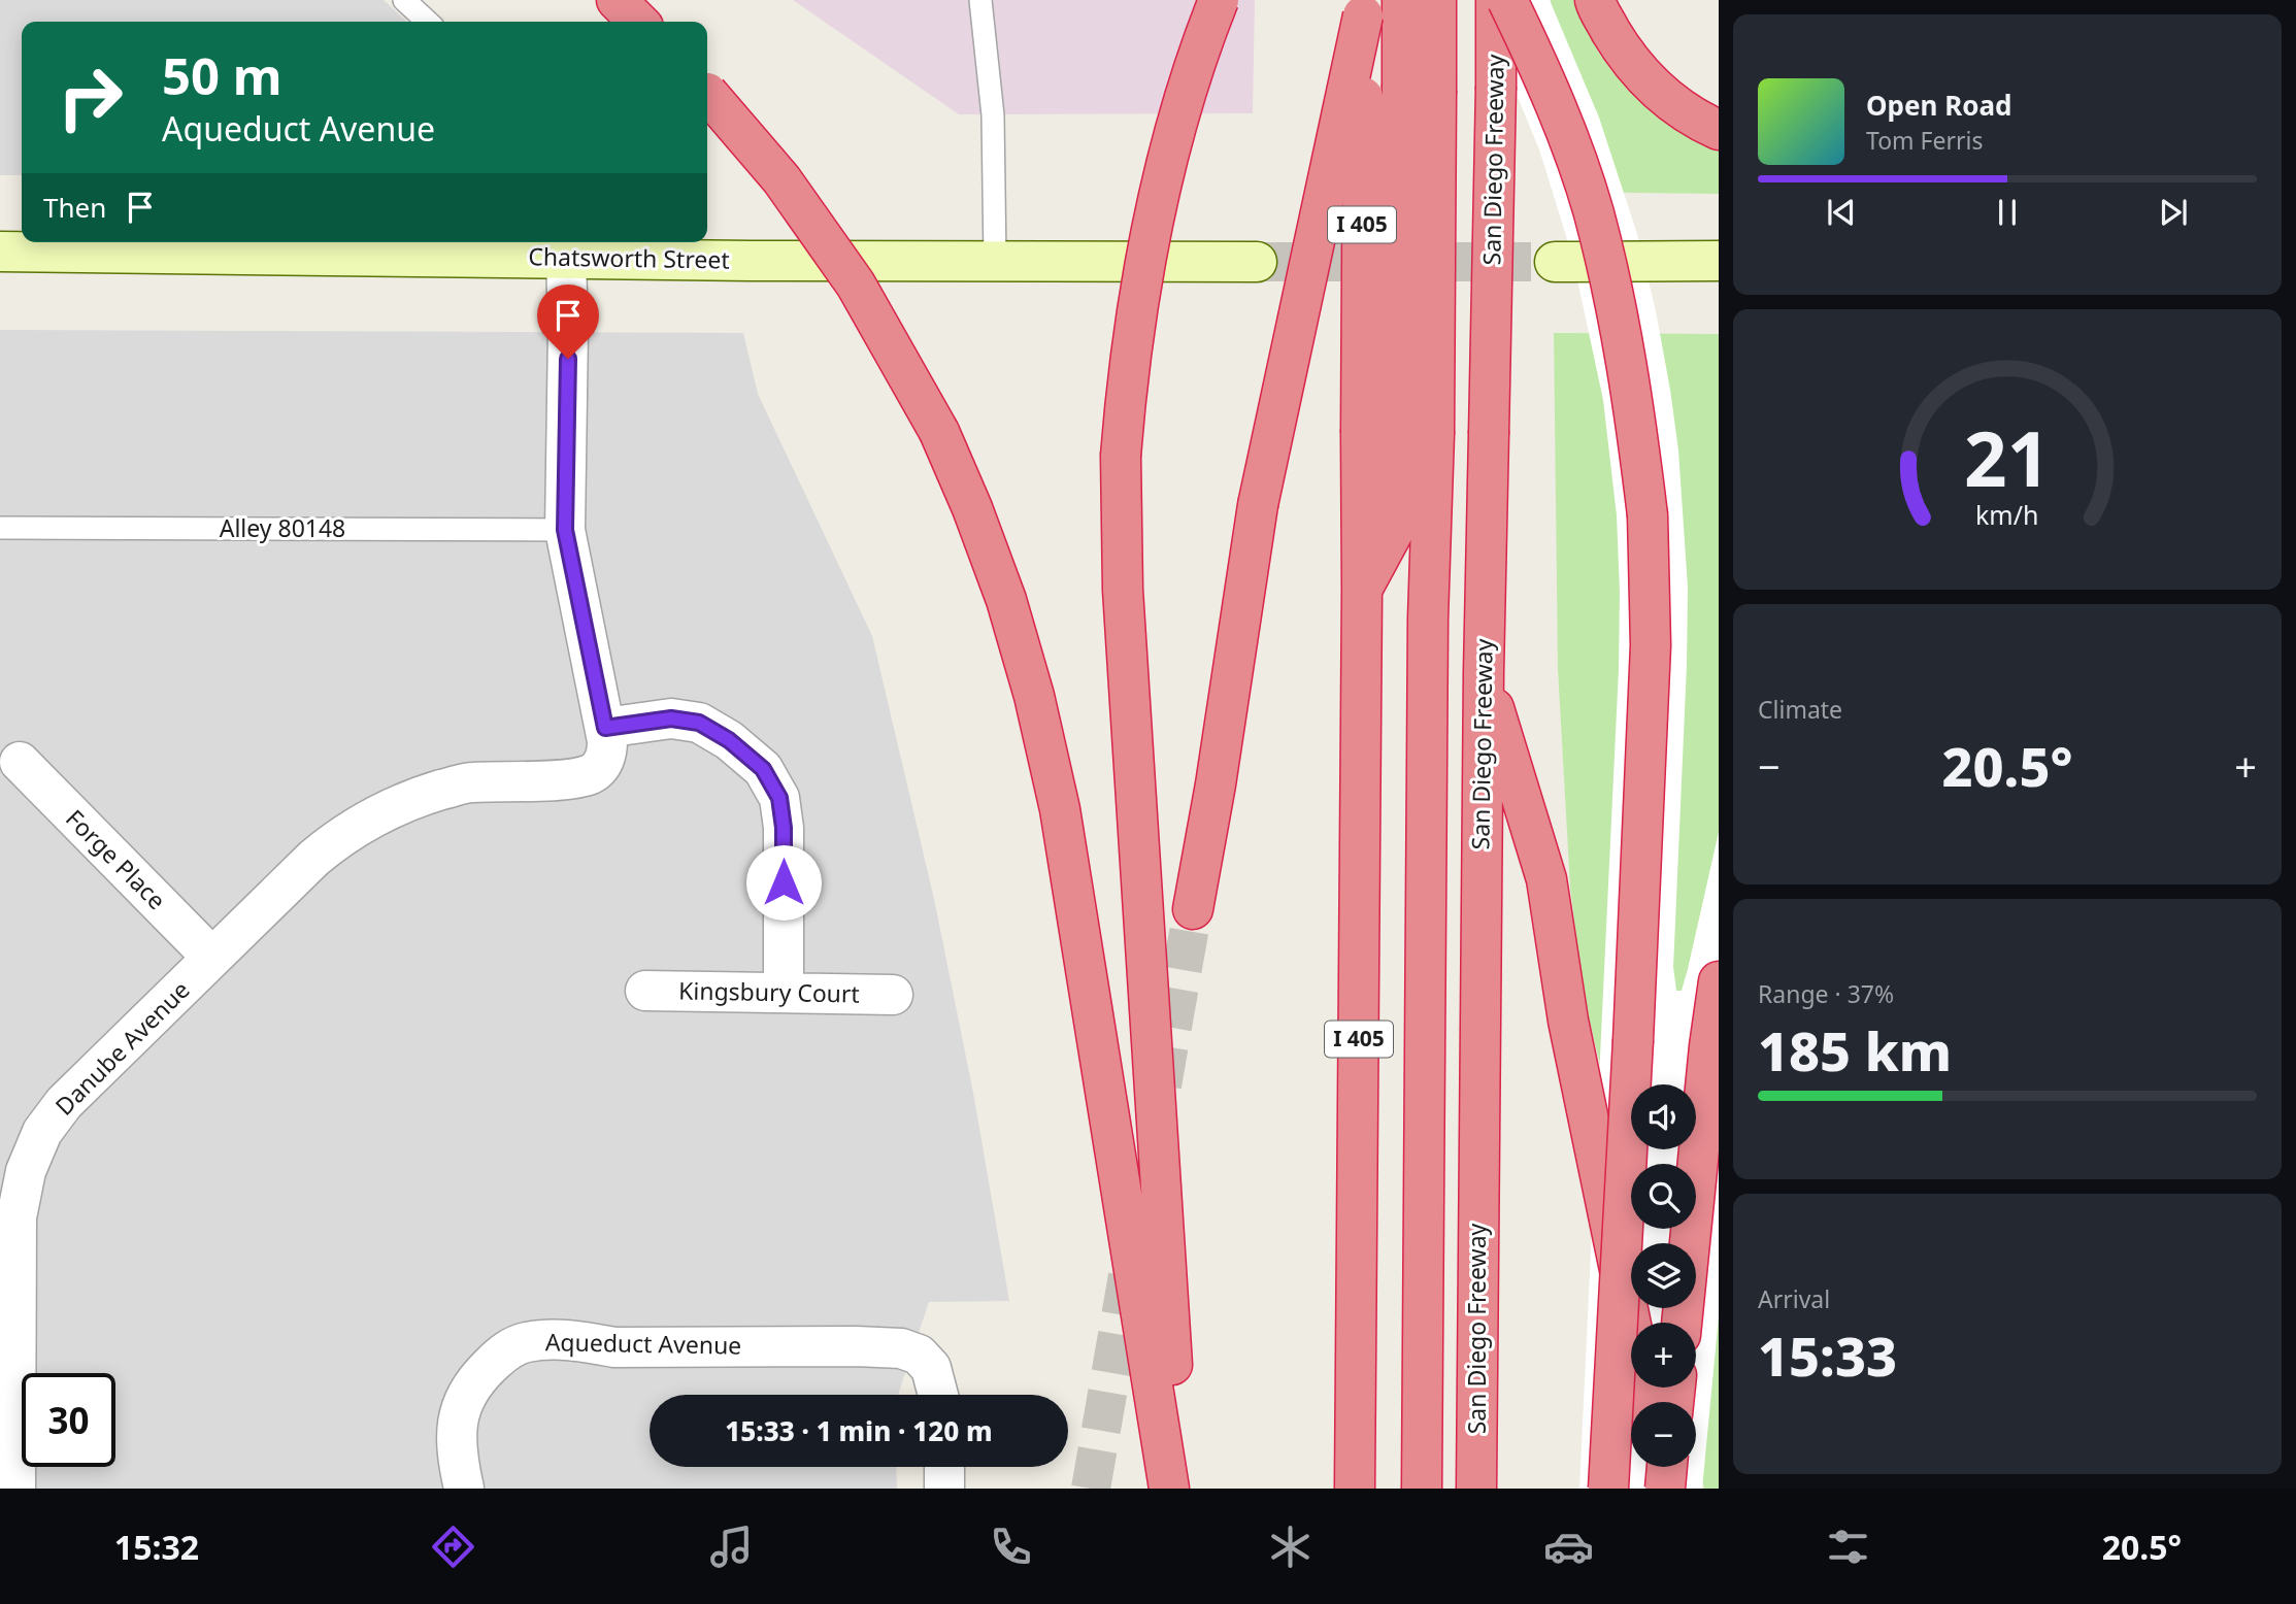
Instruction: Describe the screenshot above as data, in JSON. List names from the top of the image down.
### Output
{
  "streets": {
    "highway": ["San Diego Freeway", "I 405"],
    "main road": ["Chatsworth Street"],
    "street": [
      "Forge Place",
      "Kingsbury Court",
      "Danube Avenue",
      "Aqueduct Avenue"
    ],
    "lane": ["Alley 80148"]
  },
  "crossings": [
    ["Forge Place", "Danube Avenue"]
  ],
  "page": {
    "turn": ["50 m", "Aqueduct Avenue"],
    "song": ["Open Road", "Tom Ferris"],
    "then": "Then",
    "tile": [
      "Climate",
      ["Range · 37%", "185 km"],
      ["Arrival", "15:33"]
    ],
    "heat": ["−", "20.5°", "+"],
    "map_buttons": ["+", "−"],
    "limit": "30",
    "trip": "15:33 · 1 min · 120 m",
    "tabs": ["15:32", "20.5°"],
    "gauge": ["21", "km/h"]
  }
}
